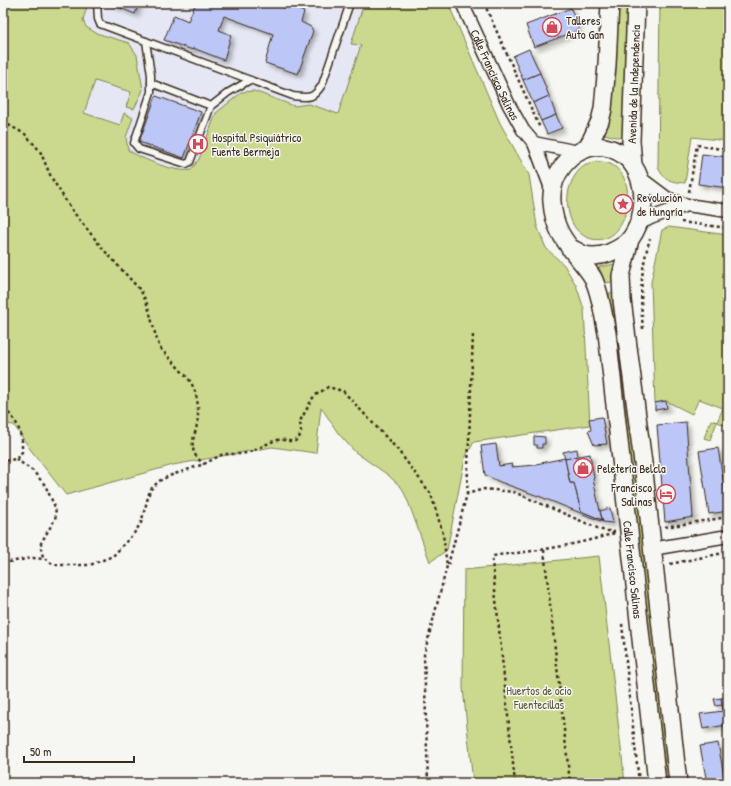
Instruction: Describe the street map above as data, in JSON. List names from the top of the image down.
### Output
{
  "streets": {
    "main road": ["Calle Francisco Salinas", "Avenida de la Independencia"]
  },
  "crossings": [
    ["Calle Francisco Salinas", "Avenida de la Independencia"]
  ],
  "parks": ["Huertos de ocio Fuentecillas"],
  "places": {
    "shop": ["Talleres Auto Gan", "Peletería Belcla"],
    "hospital": ["Hospital Psiquiátrico Fuente Bermeja"],
    "place": ["Revolución de Hungría"],
    "hotel": ["Francisco Salinas"]
  },
  "scale_bar": "50 m"
}
